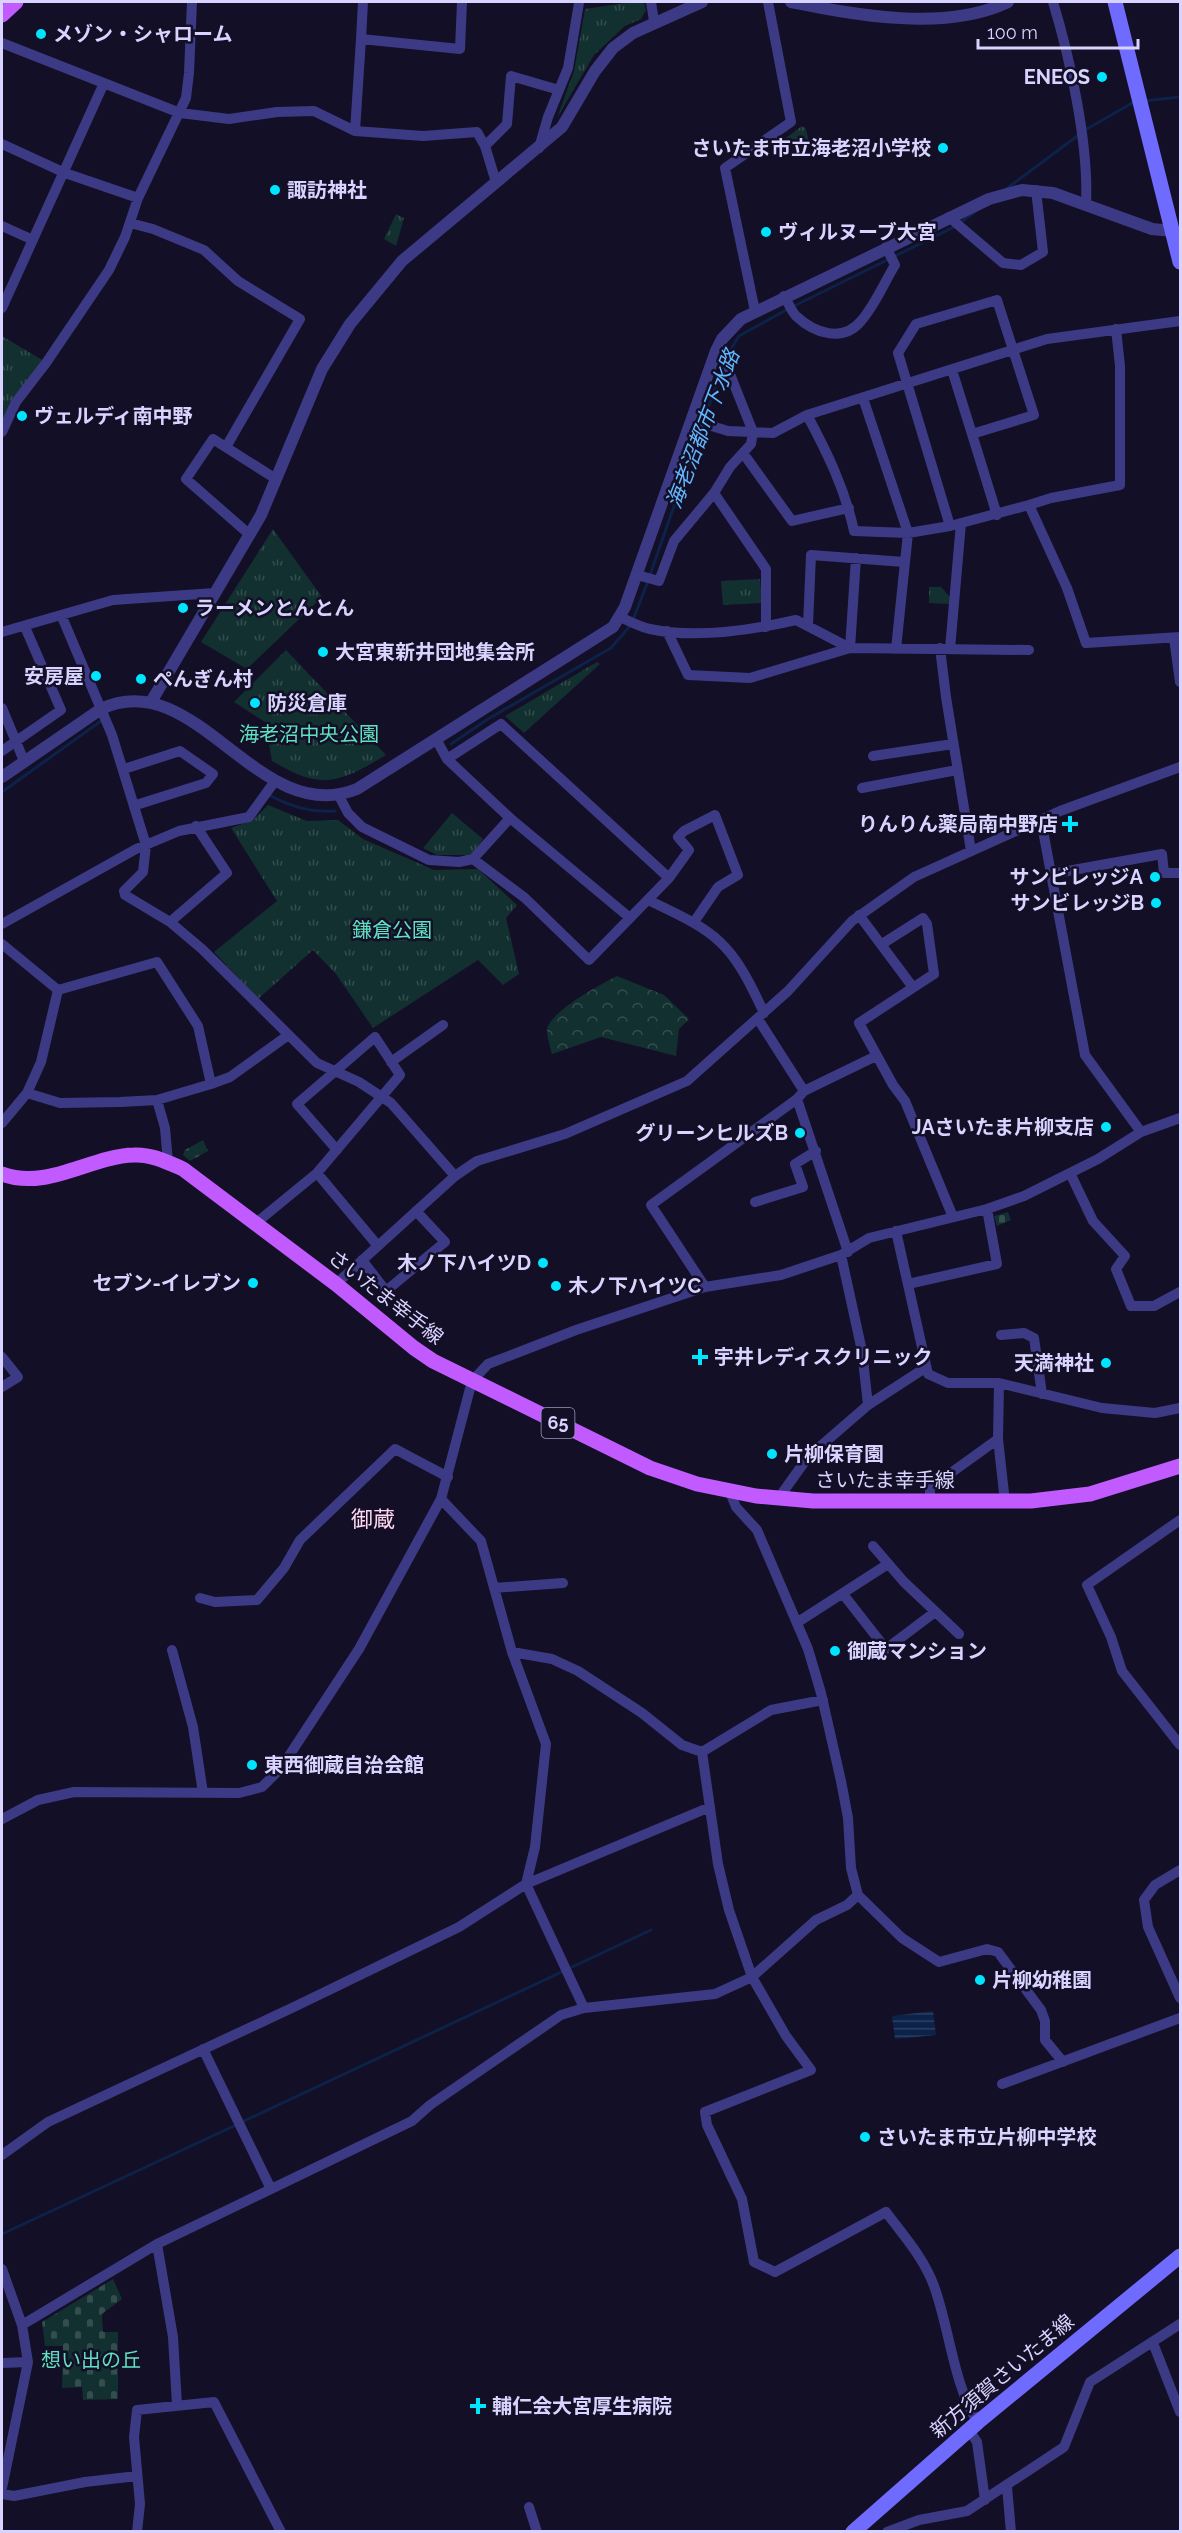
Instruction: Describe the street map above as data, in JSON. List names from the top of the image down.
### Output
{
  "streets": {
    "main road": ["さいたま幸手線", "65", "新方須賀さいたま線"]
  },
  "districts": ["御蔵"],
  "water": ["海老沼都市下水路"],
  "parks": ["海老沼中央公園", "鎌倉公園", "想い出の丘"],
  "places": {
    "other": [
      "メゾン・シャローム",
      "ENEOS",
      "さいたま市立海老沼小学校",
      "諏訪神社",
      "ヴィルヌーブ大宮",
      "ヴェルディ南中野",
      "ラーメンとんとん",
      "大宮東新井団地集会所",
      "安房屋",
      "ぺんぎん村",
      "防災倉庫",
      "サンビレッジA",
      "サンビレッジB",
      "JAさいたま片柳支店",
      "グリーンヒルズB",
      "木ノ下ハイツD",
      "セブン-イレブン",
      "木ノ下ハイツC",
      "天満神社",
      "片柳保育園",
      "御蔵マンション",
      "東西御蔵自治会館",
      "片柳幼稚園",
      "さいたま市立片柳中学校"
    ],
    "health": ["りんりん薬局南中野店", "宇井レディスクリニック", "輔仁会大宮厚生病院"]
  },
  "scale_bar": "100 m"
}
